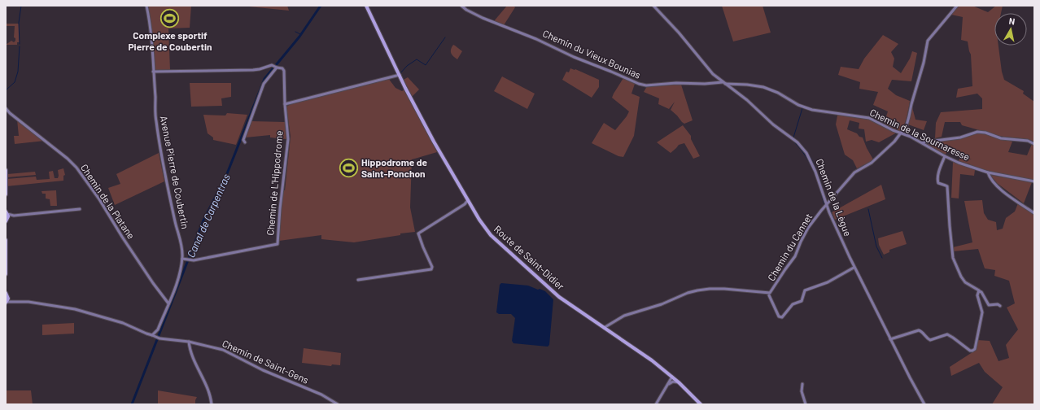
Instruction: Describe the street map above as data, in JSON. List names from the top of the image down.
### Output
{
  "streets": {
    "main road": ["Route de Saint-Didier"],
    "street": [
      "Chemin du Vieux Bounias",
      "Chemin de la Sournaresse",
      "Avenue Pierre de Coubertin",
      "Chemin de L'Hippodrome",
      "Chemin de la Lègue",
      "Chemin de la Platane",
      "Chemin du Cannet",
      "Chemin de Saint-Gens"
    ]
  },
  "crossings": [
    ["Chemin du Vieux Bounias", "Chemin de la Sournaresse"],
    ["Chemin du Vieux Bounias", "Chemin de la Lègue"],
    ["Chemin de la Sournaresse", "Chemin de la Lègue"],
    ["Chemin de la Sournaresse", "Chemin du Cannet"],
    ["Avenue Pierre de Coubertin", "Chemin de L'Hippodrome"],
    ["Avenue Pierre de Coubertin", "Chemin de la Platane"],
    ["Avenue Pierre de Coubertin", "Chemin de Saint-Gens"],
    ["Chemin de la Lègue", "Chemin du Cannet"],
    ["Chemin du Cannet", "Route de Saint-Didier"]
  ],
  "water": ["Canal de Carpentras"],
  "places": {
    "sports": ["Complexe sportif Pierre de Coubertin", "Hippodrome de Saint-Ponchon"]
  },
  "north": "top"
}
